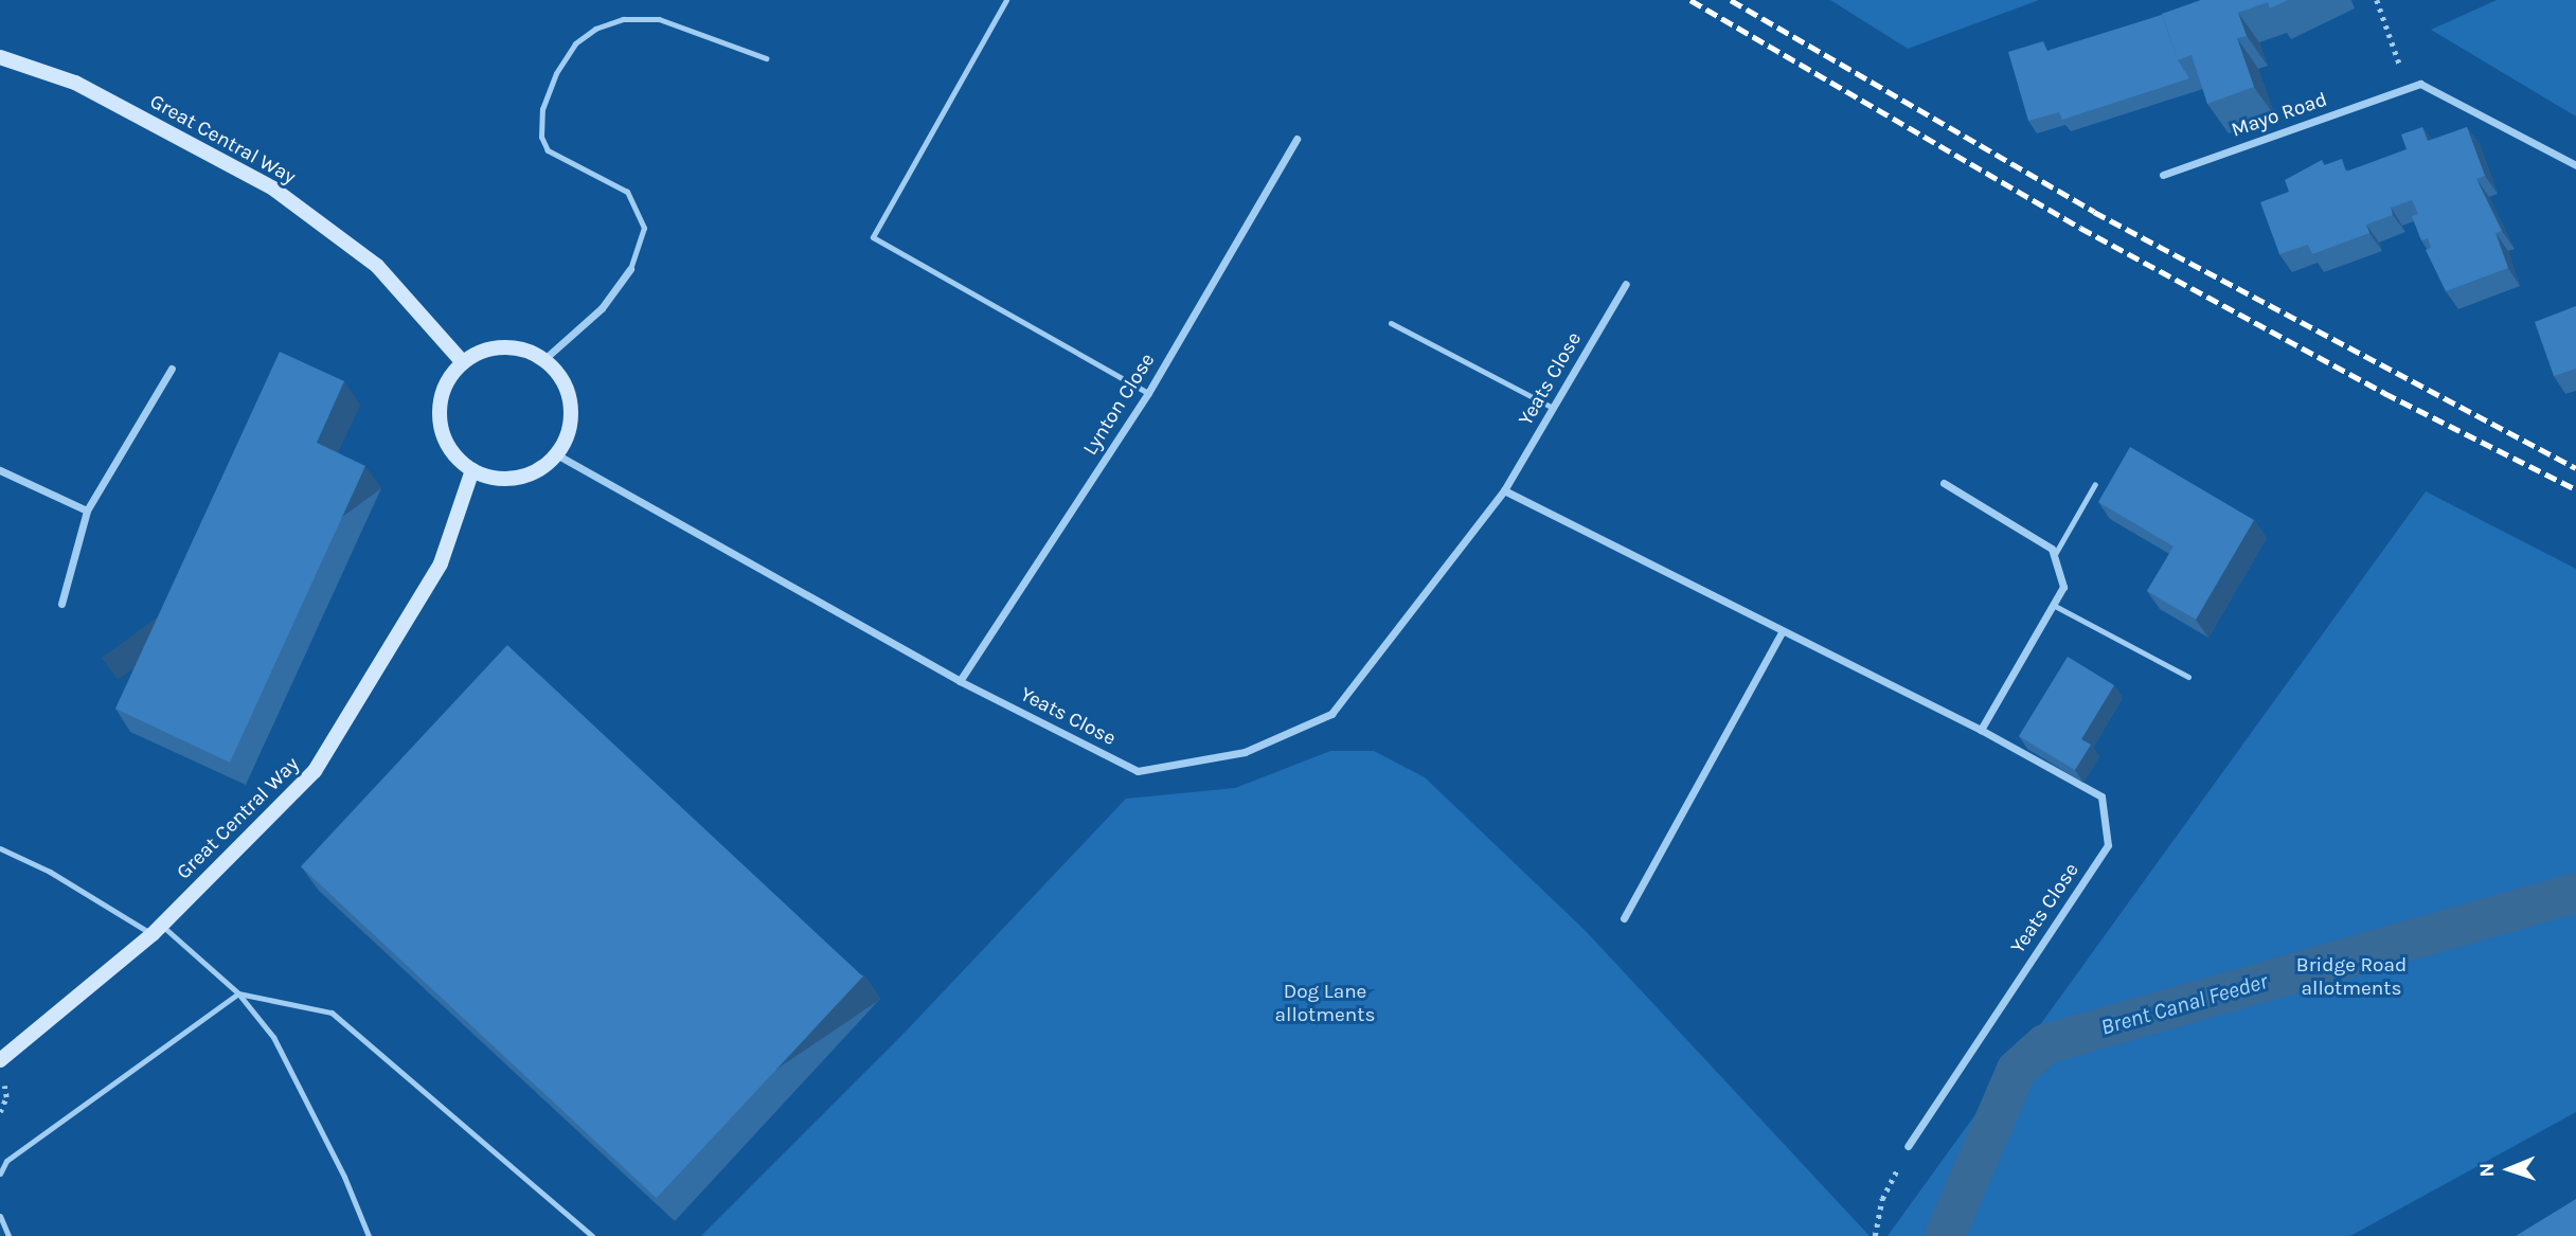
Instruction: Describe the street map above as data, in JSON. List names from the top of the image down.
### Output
{
  "streets": {
    "main road": ["Great Central Way"],
    "street": ["Mayo Road", "Yeats Close", "Lynton Close"]
  },
  "crossings": [
    ["Great Central Way", "Yeats Close"],
    ["Yeats Close", "Lynton Close"]
  ],
  "water": ["Brent Canal Feeder"],
  "parks": ["Bridge Road allotments", "Dog Lane allotments"],
  "north": "left"
}
